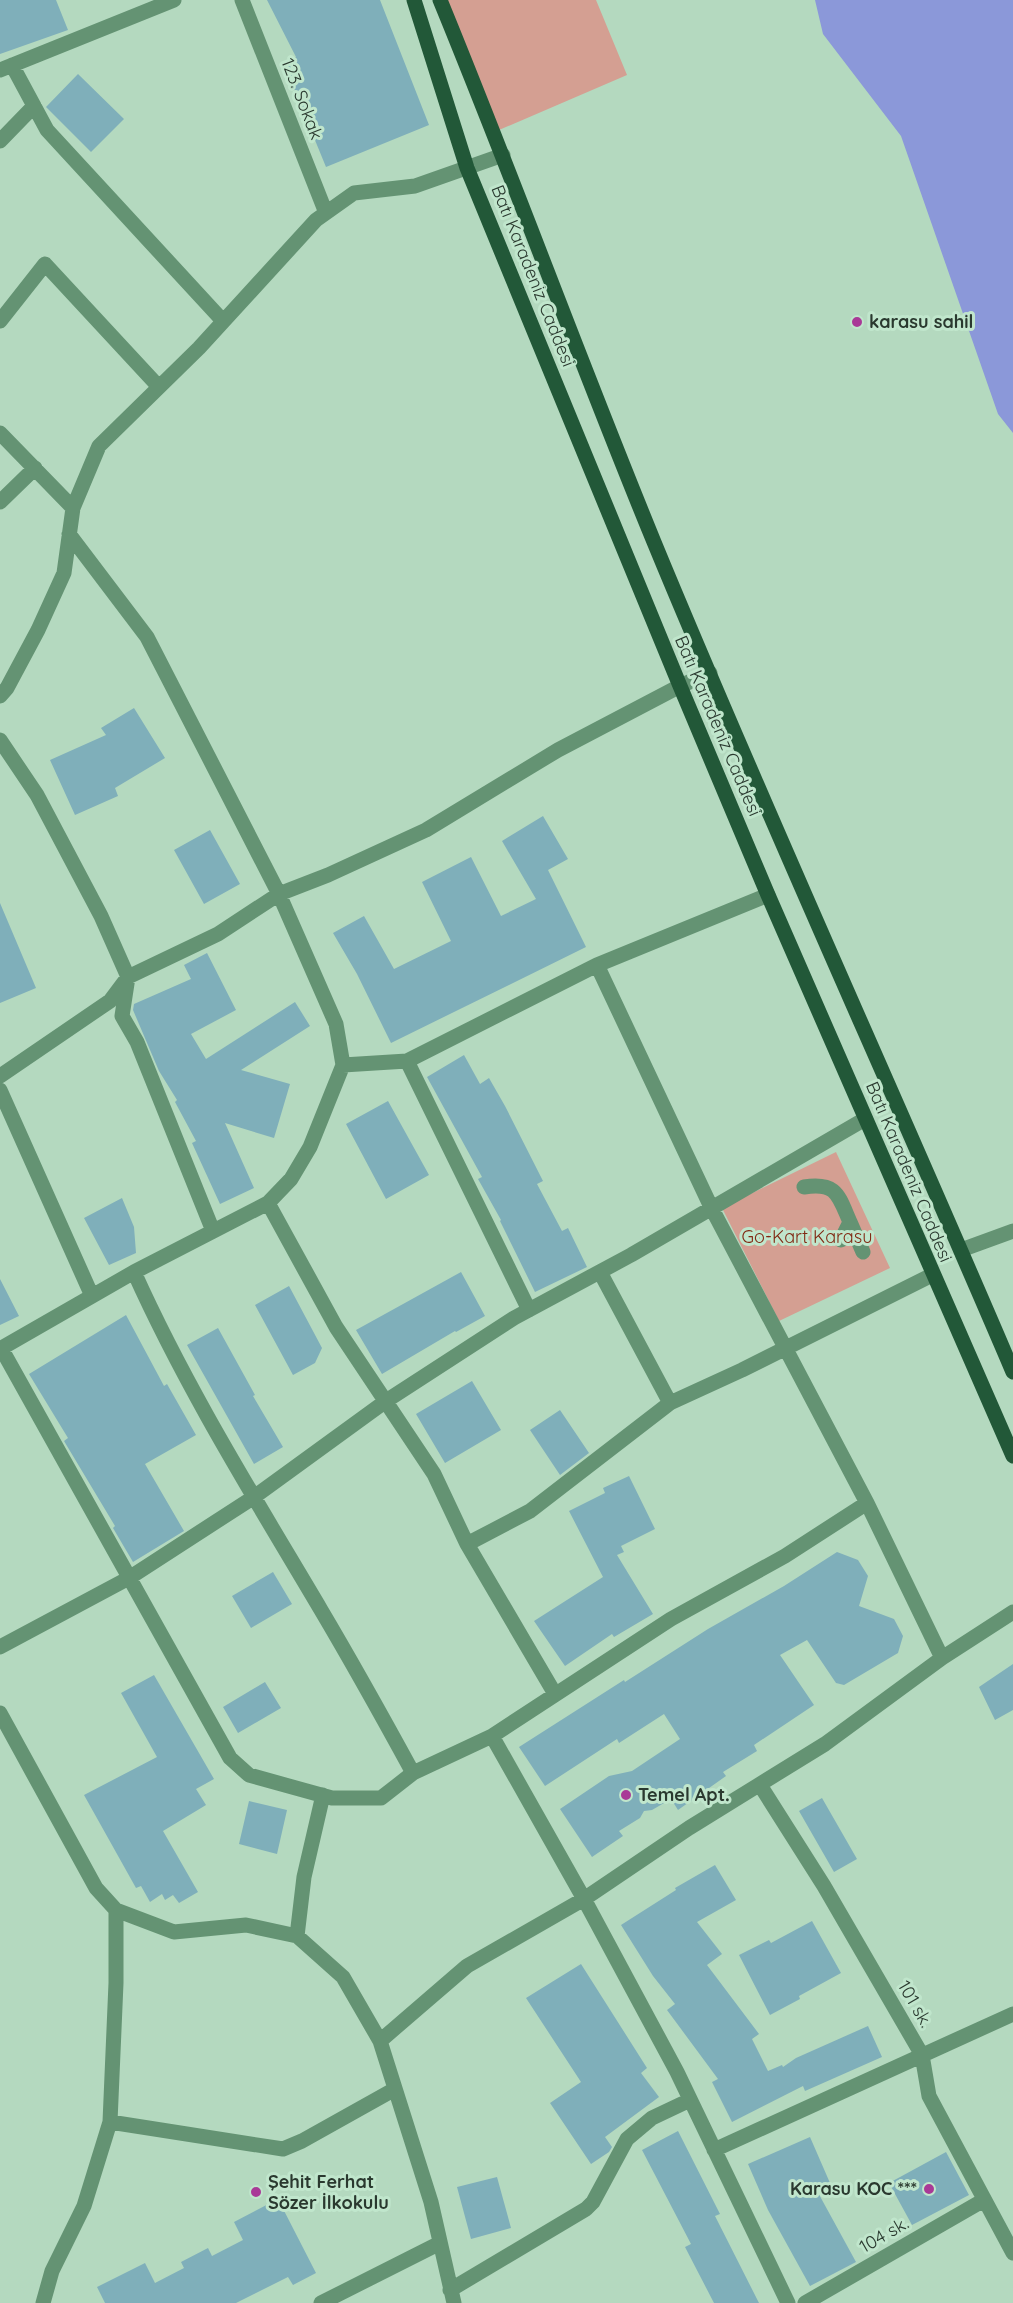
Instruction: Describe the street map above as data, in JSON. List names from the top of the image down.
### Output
{
  "streets": {
    "main road": ["Batı Karadeniz Caddesi"],
    "street": ["123. Sokak", "101 sk.", "104 sk."]
  },
  "crossings": [
    ["101 sk.", "104 sk."]
  ],
  "parks": ["Go-Kart Karasu"],
  "places": [
    "karasu sahil",
    "Temel Apt.",
    "Karasu KOC ***",
    "Şehit Ferhat Sözer İlkokulu"
  ]
}
